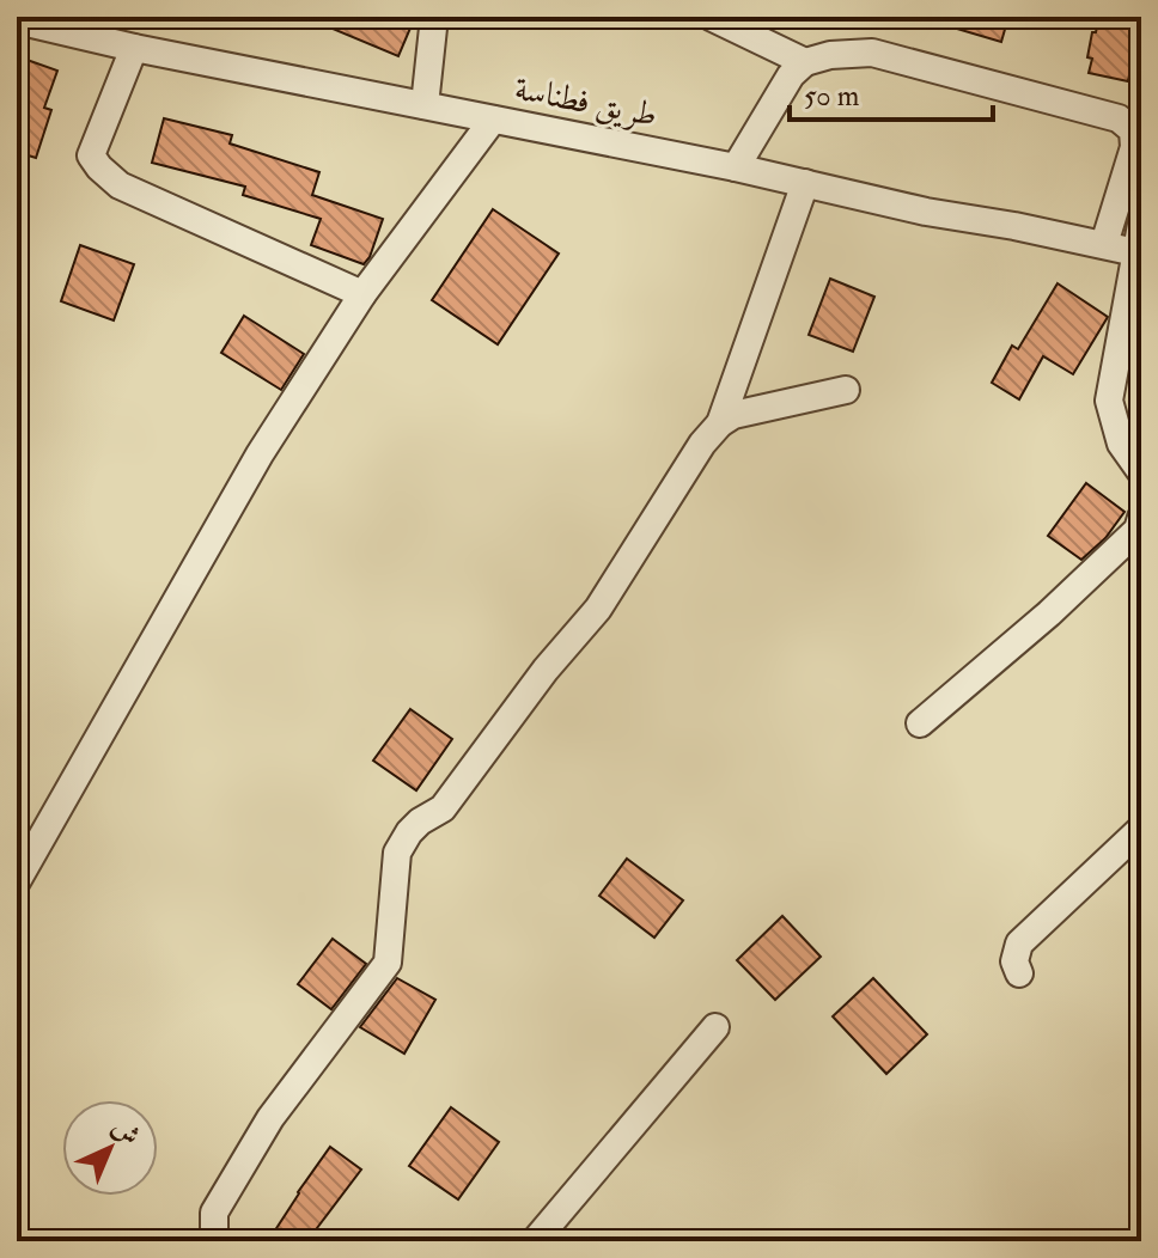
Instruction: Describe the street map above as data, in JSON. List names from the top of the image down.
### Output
{
  "streets": {
    "street": ["طريق فطناسة"]
  },
  "scale_bar": "50 m",
  "north": "top right"
}
